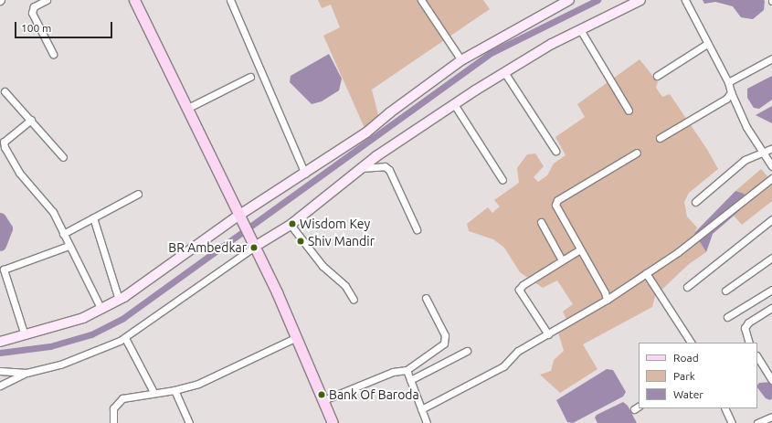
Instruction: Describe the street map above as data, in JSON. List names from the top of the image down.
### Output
{
  "places": [
    "Wisdom Key",
    "Shiv Mandir",
    "BR Ambedkar",
    "Bank Of Baroda"
  ],
  "legend": ["Road", "Park", "Water"],
  "scale_bar": "100 m"
}
